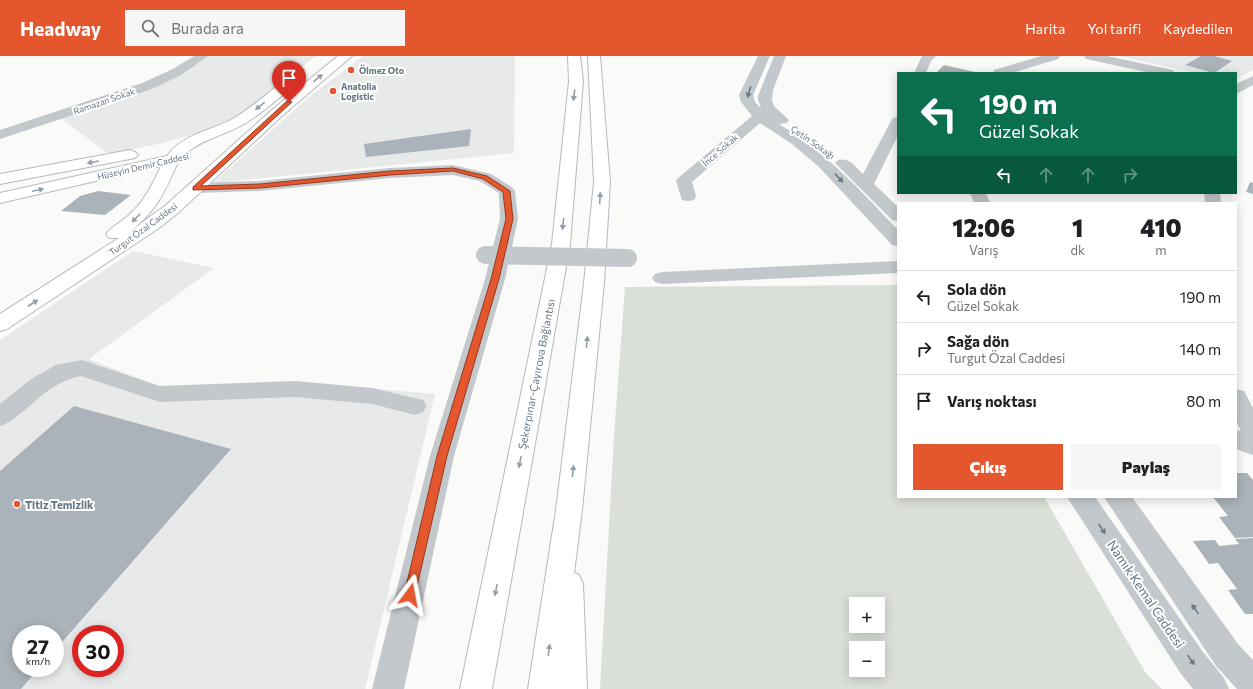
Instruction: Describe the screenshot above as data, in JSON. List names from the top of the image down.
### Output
{
  "streets": {
    "main road": ["Hüseyin Demir Caddesi", "Turgut Özal Caddesi", "Şekerpınar-Çayırova Bağlantısı"],
    "street": [
      "Ramazan Sokak",
      "Çetin Sokağı",
      "İnce Sokak",
      "Namık Kemal Caddesi"
    ]
  },
  "crossings": [
    ["Çetin Sokağı", "İnce Sokak"],
    ["Hüseyin Demir Caddesi", "Turgut Özal Caddesi"]
  ],
  "places": ["Ölmez Oto", "Anatolia Logistic", "Titiz Temizlik"],
  "page": {
    "header": "Headway",
    "search": "Burada ara",
    "nav": ["Harita", "Yol tarifi", "Kaydedilen"],
    "turn": ["190 m", "Güzel Sokak"],
    "eta": [
      "12:06",
      "Varış",
      "1",
      "dk",
      "410",
      "m"
    ],
    "list": [
      {
        "name": "Sola dön",
        "note": "Güzel Sokak",
        "value": "190 m"
      },
      {
        "name": "Sağa dön",
        "note": "Turgut Özal Caddesi",
        "value": "140 m"
      },
      {
        "name": "Varış noktası",
        "value": "80 m"
      }
    ],
    "buttons": ["Çıkış", "Paylaş"],
    "map_buttons": ["+", "−"],
    "speed": "27 km/h",
    "limit": "30"
  }
}
